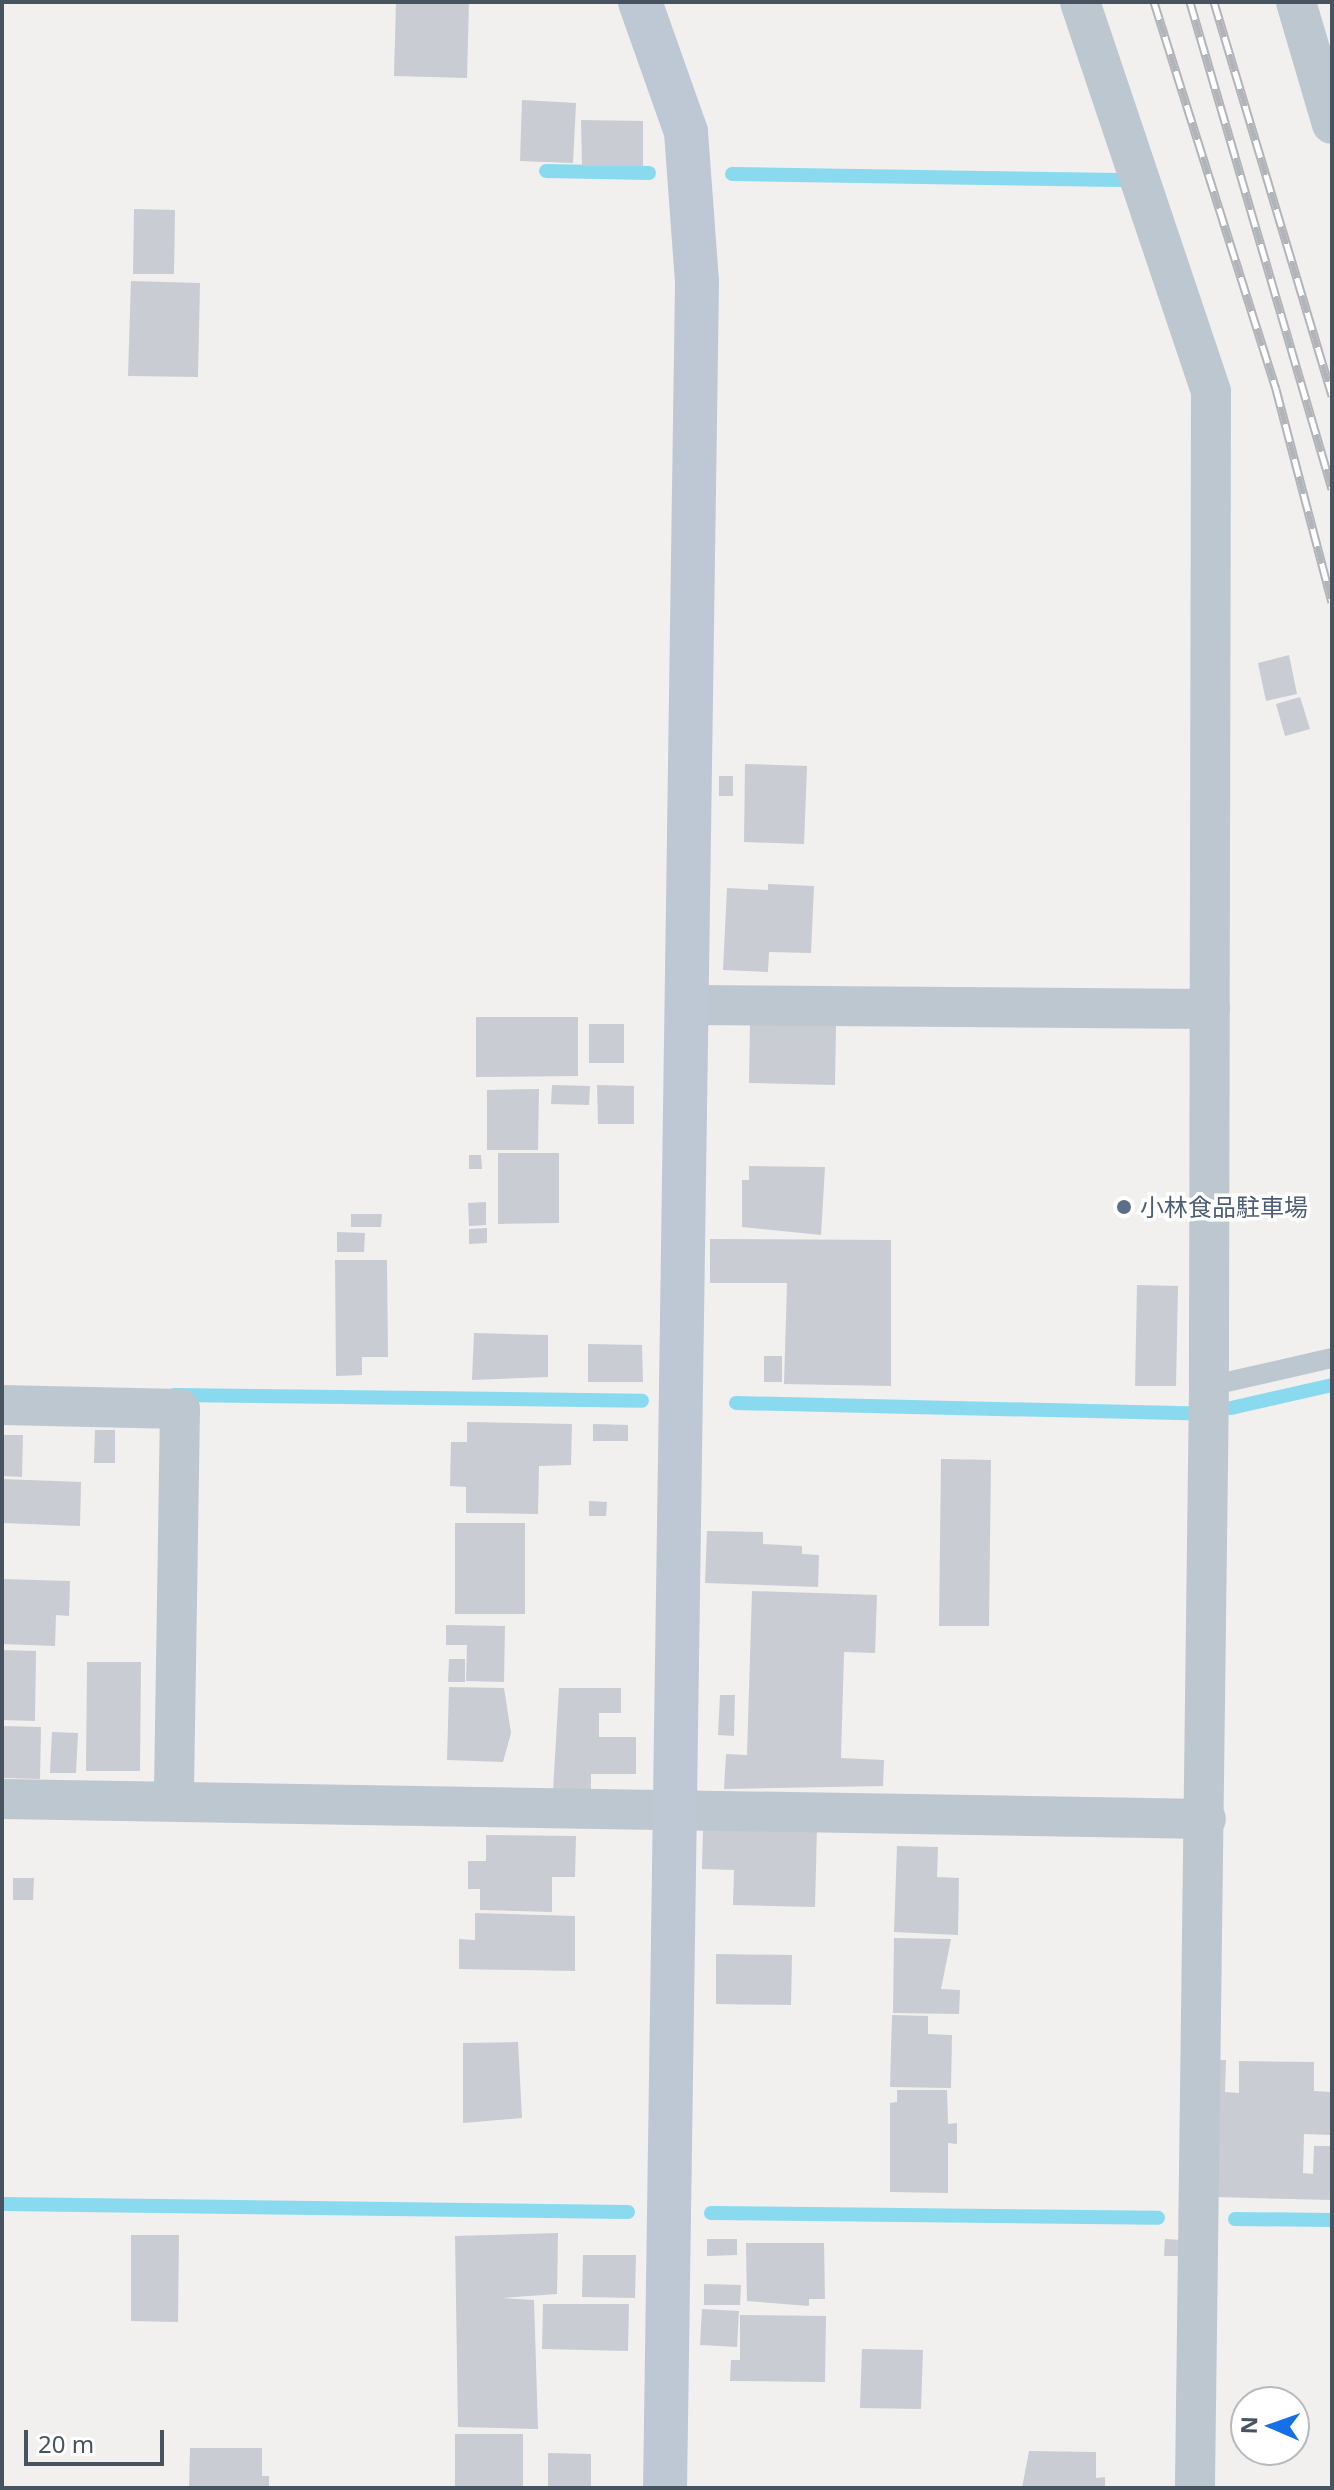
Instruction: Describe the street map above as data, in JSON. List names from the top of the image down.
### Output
{
  "places": ["小林食品駐車場"],
  "scale_bar": "20 m",
  "north": "left"
}
